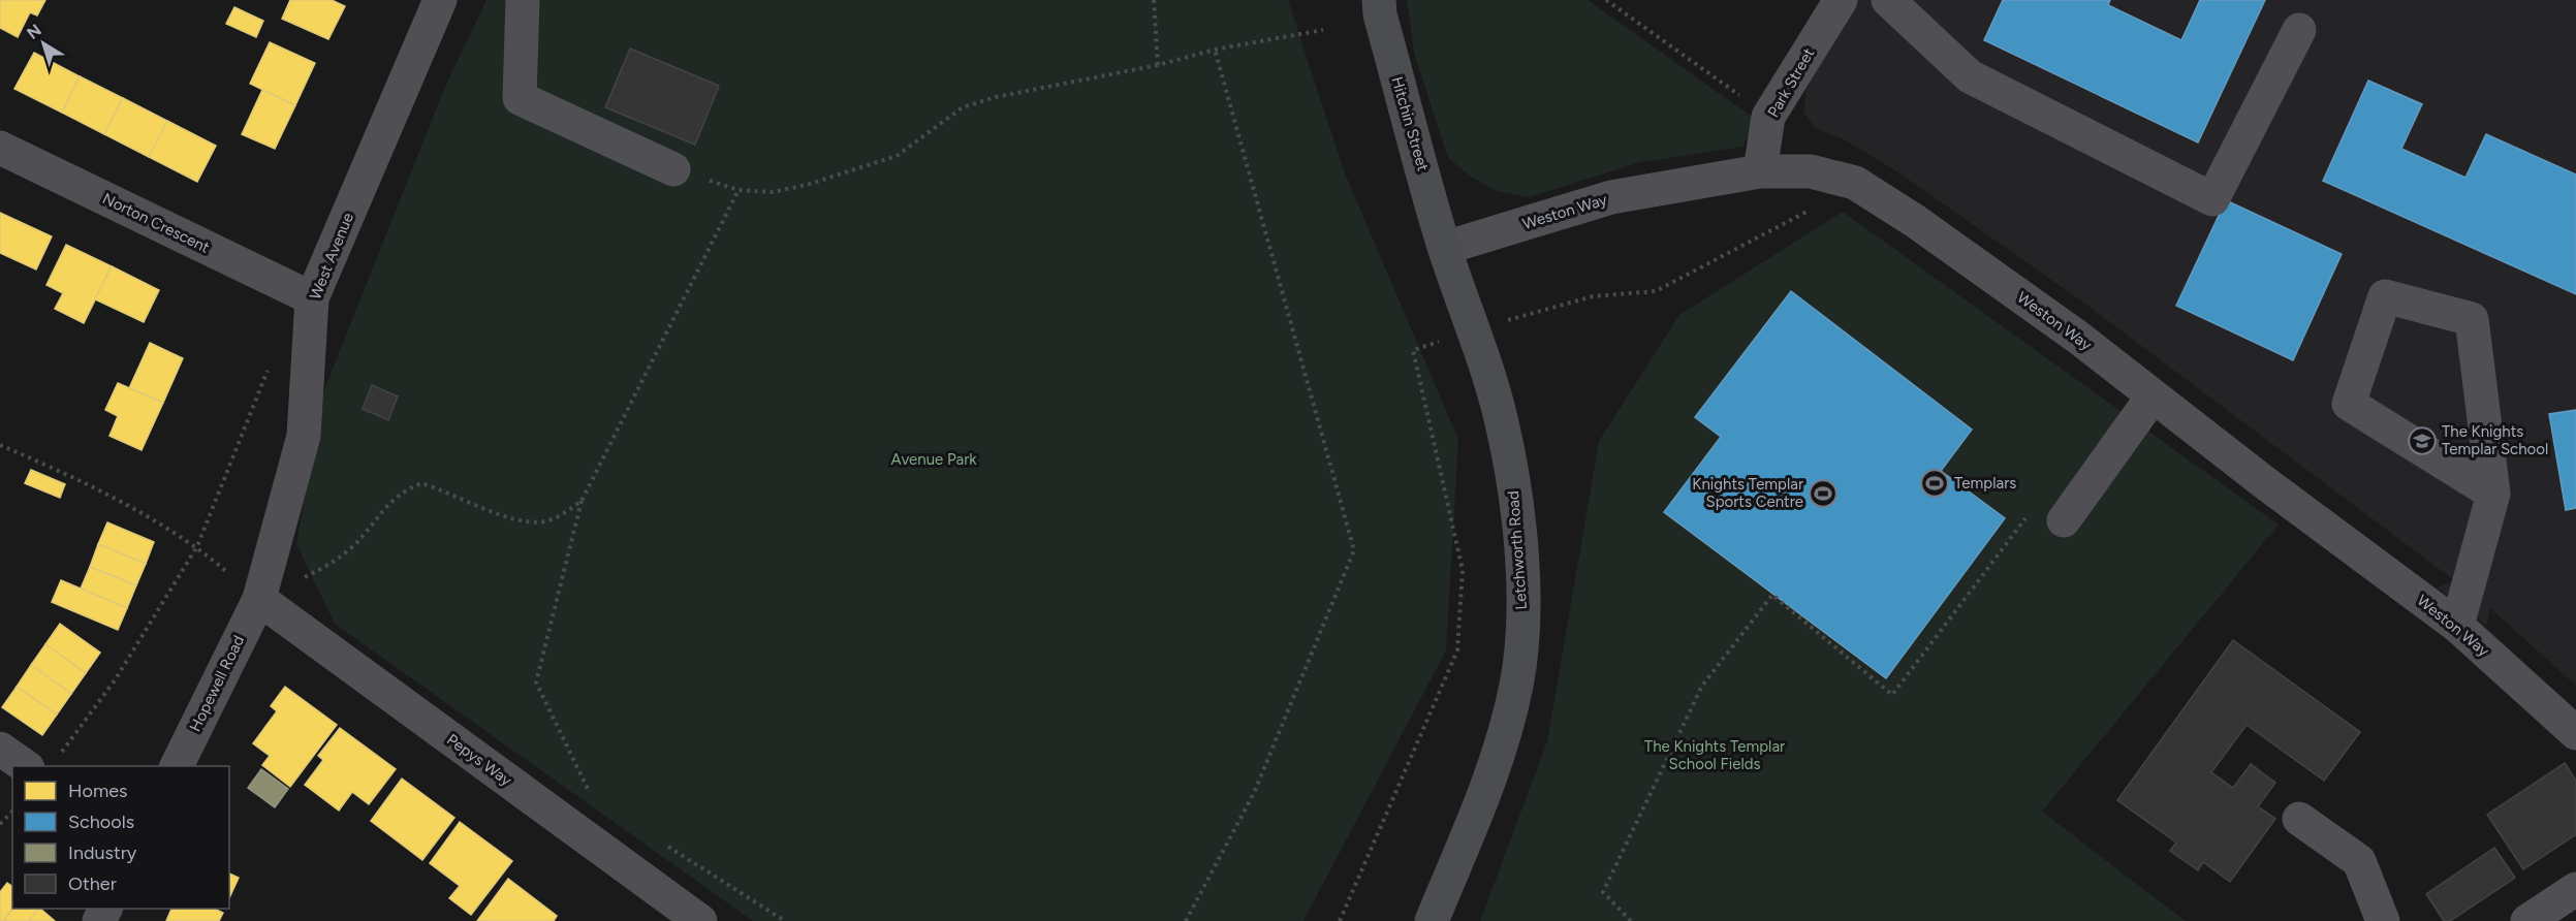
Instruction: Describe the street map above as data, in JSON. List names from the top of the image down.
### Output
{
  "streets": {
    "main road": ["Hitchin Street", "Letchworth Road"],
    "street": [
      "Park Street",
      "Weston Way",
      "Norton Crescent",
      "West Avenue",
      "Hopewell Road",
      "Pepys Way"
    ]
  },
  "crossings": [
    ["Park Street", "Weston Way"],
    ["Hitchin Street", "Weston Way"],
    ["Hitchin Street", "Letchworth Road"],
    ["Weston Way", "Letchworth Road"],
    ["Norton Crescent", "West Avenue"],
    ["West Avenue", "Hopewell Road"],
    ["West Avenue", "Pepys Way"],
    ["Hopewell Road", "Pepys Way"]
  ],
  "parks": ["Avenue Park", "The Knights Templar School Fields"],
  "places": {
    "school or university": ["The Knights Templar School"],
    "sports": ["Templars", "Knights Templar Sports Centre"]
  },
  "legend": [
    "Homes",
    "Schools",
    "Industry",
    "Other"
  ],
  "north": "top left"
}
